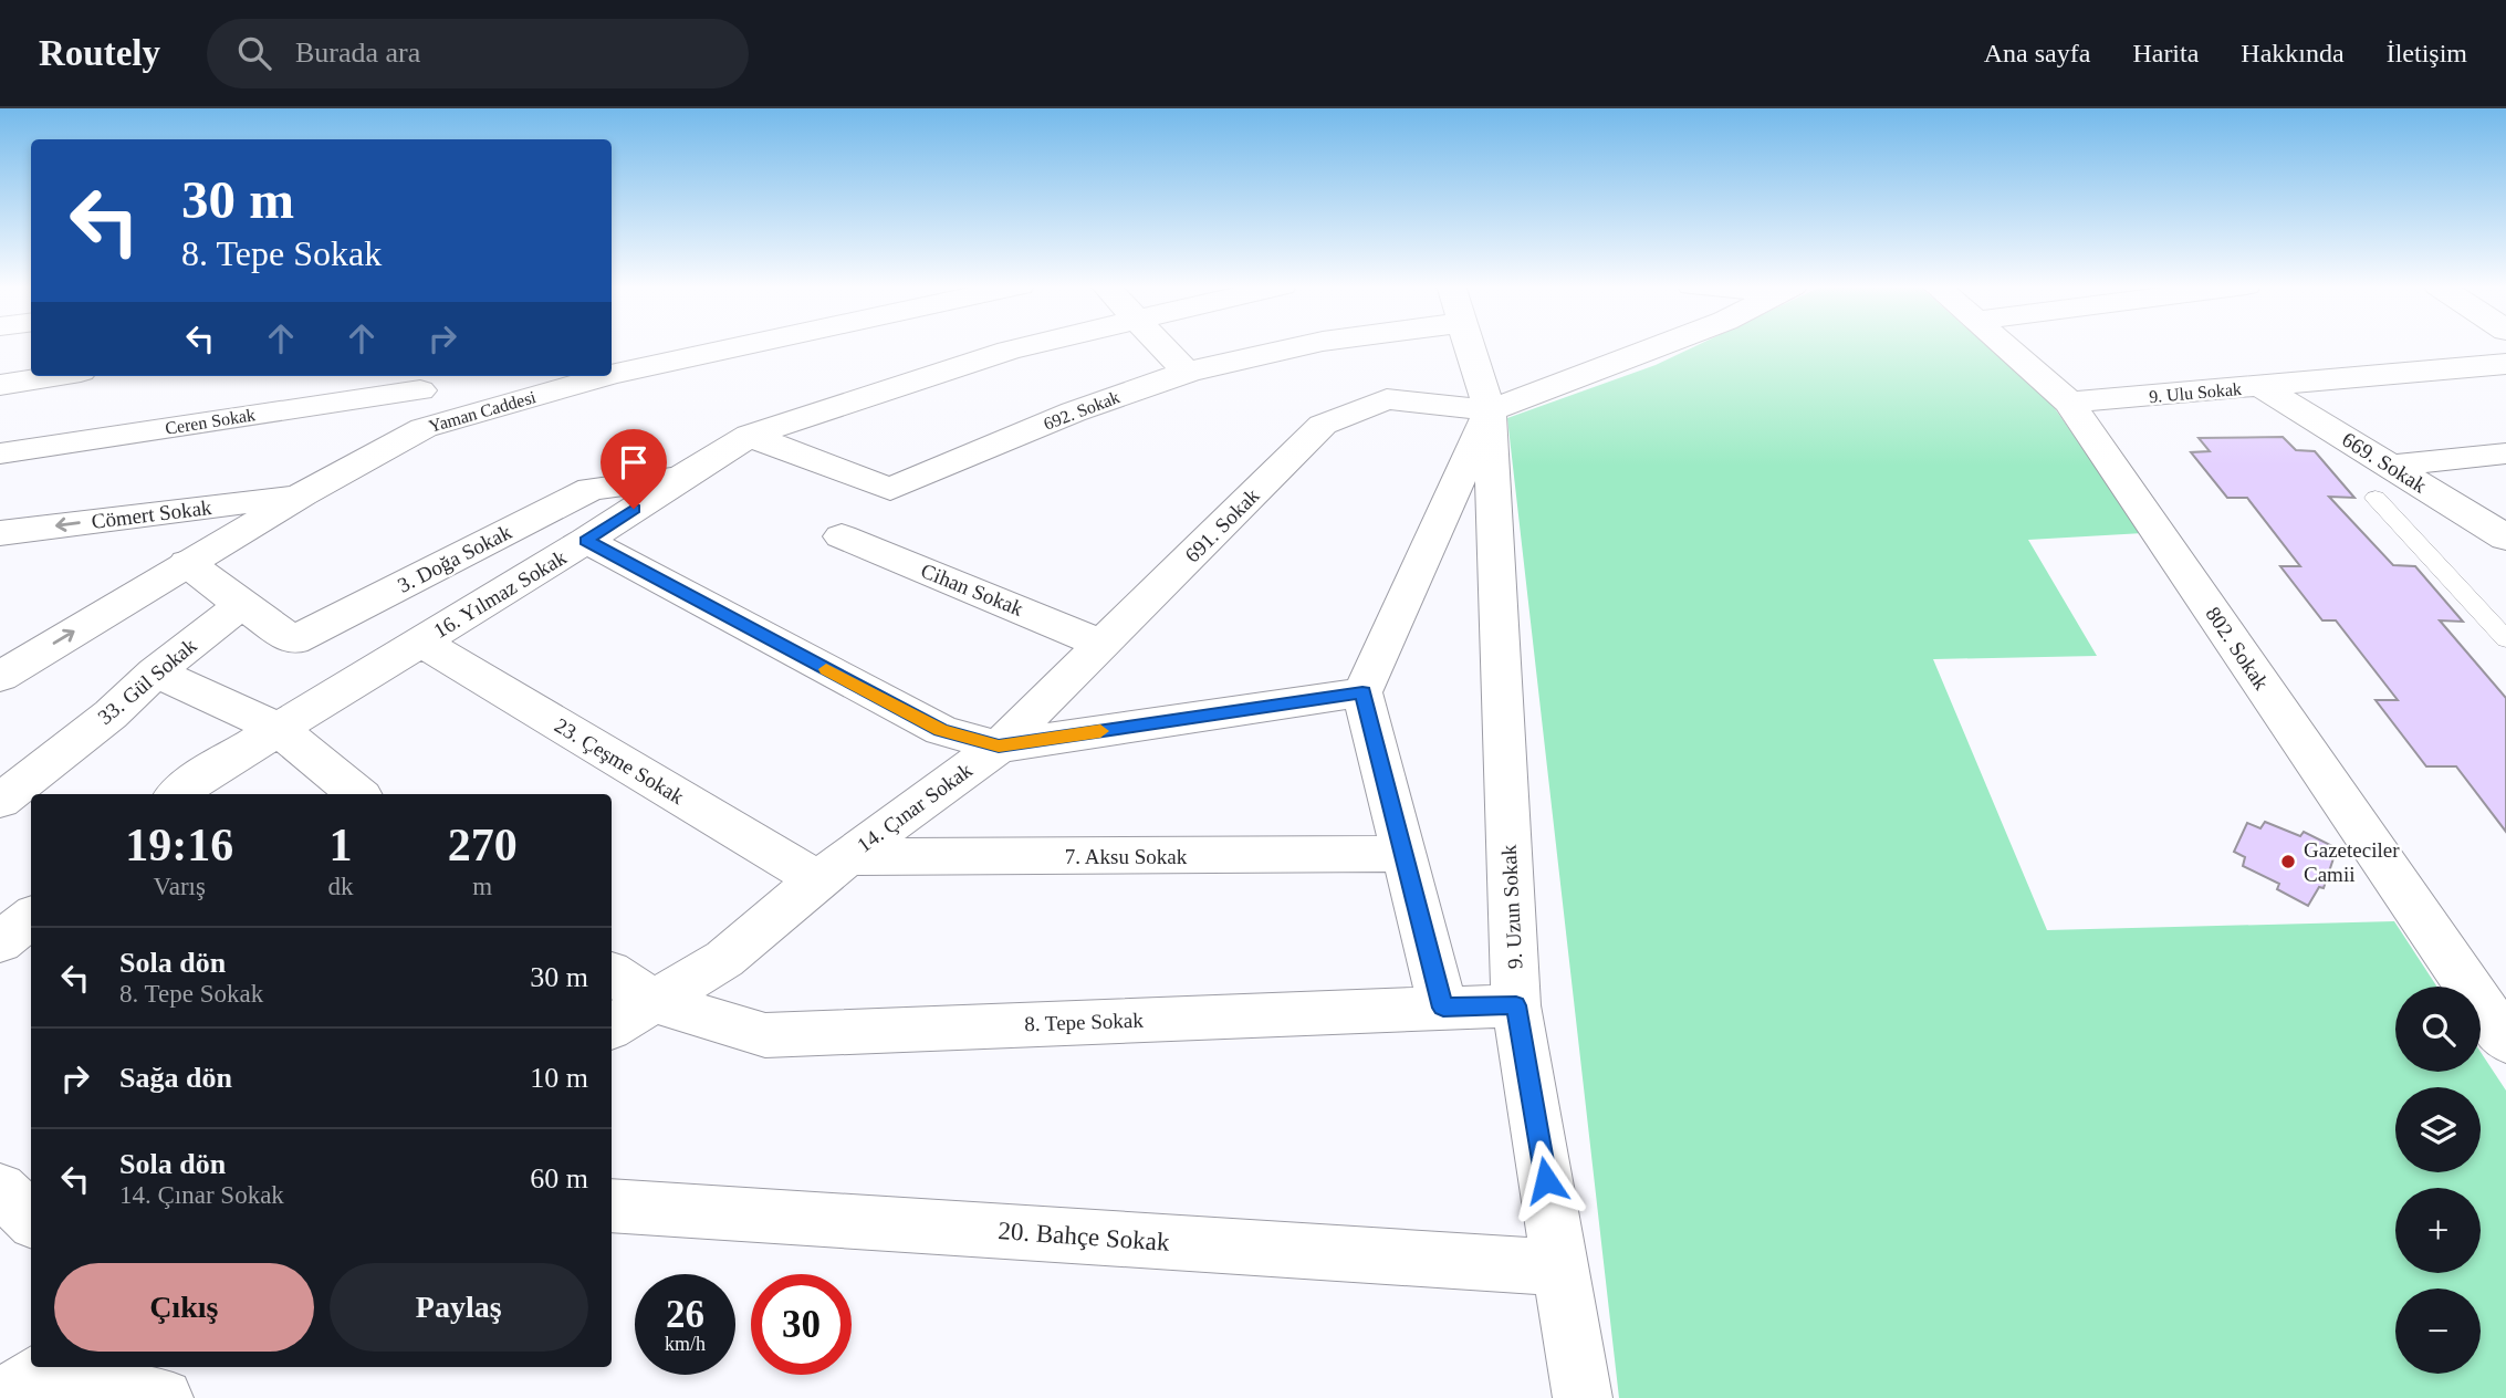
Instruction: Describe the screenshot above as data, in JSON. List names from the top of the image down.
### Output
{
  "streets": {
    "street": [
      "9. Ulu Sokak",
      "692. Sokak",
      "Yaman Caddesi",
      "Ceren Sokak",
      "669. Sokak",
      "Cömert Sokak",
      "691. Sokak",
      "3. Doğa Sokak",
      "Cihan Sokak",
      "16. Yılmaz Sokak",
      "802. Sokak",
      "33. Gül Sokak",
      "23. Çeşme Sokak",
      "14. Çınar Sokak",
      "7. Aksu Sokak",
      "9. Uzun Sokak",
      "8. Tepe Sokak",
      "20. Bahçe Sokak"
    ]
  },
  "crossings": [
    ["9. Ulu Sokak", "669. Sokak"],
    ["9. Ulu Sokak", "802. Sokak"],
    ["692. Sokak", "16. Yılmaz Sokak"],
    ["Yaman Caddesi", "Cömert Sokak"],
    ["691. Sokak", "Cihan Sokak"],
    ["691. Sokak", "14. Çınar Sokak"],
    ["691. Sokak", "9. Uzun Sokak"],
    ["3. Doğa Sokak", "16. Yılmaz Sokak"],
    ["3. Doğa Sokak", "33. Gül Sokak"],
    ["16. Yılmaz Sokak", "23. Çeşme Sokak"],
    ["23. Çeşme Sokak", "14. Çınar Sokak"],
    ["23. Çeşme Sokak", "7. Aksu Sokak"],
    ["14. Çınar Sokak", "7. Aksu Sokak"],
    ["14. Çınar Sokak", "8. Tepe Sokak"],
    ["9. Uzun Sokak", "8. Tepe Sokak"],
    ["9. Uzun Sokak", "20. Bahçe Sokak"]
  ],
  "one_way": ["Cömert Sokak"],
  "places": ["Gazeteciler Camii"],
  "page": {
    "header": "Routely",
    "search": "Burada ara",
    "nav": [
      "Ana sayfa",
      "Harita",
      "Hakkında",
      "İletişim"
    ],
    "turn": ["30 m", "8. Tepe Sokak"],
    "eta": [
      "19:16",
      "Varış",
      "1",
      "dk",
      "270",
      "m"
    ],
    "list": [
      {
        "name": "Sola dön",
        "note": "8. Tepe Sokak",
        "value": "30 m"
      },
      {
        "name": "Sağa dön",
        "value": "10 m"
      },
      {
        "name": "Sola dön",
        "note": "14. Çınar Sokak",
        "value": "60 m"
      }
    ],
    "map_buttons": ["+", "−"],
    "buttons": ["Çıkış", "Paylaş"],
    "speed": "26 km/h",
    "limit": "30"
  }
}
